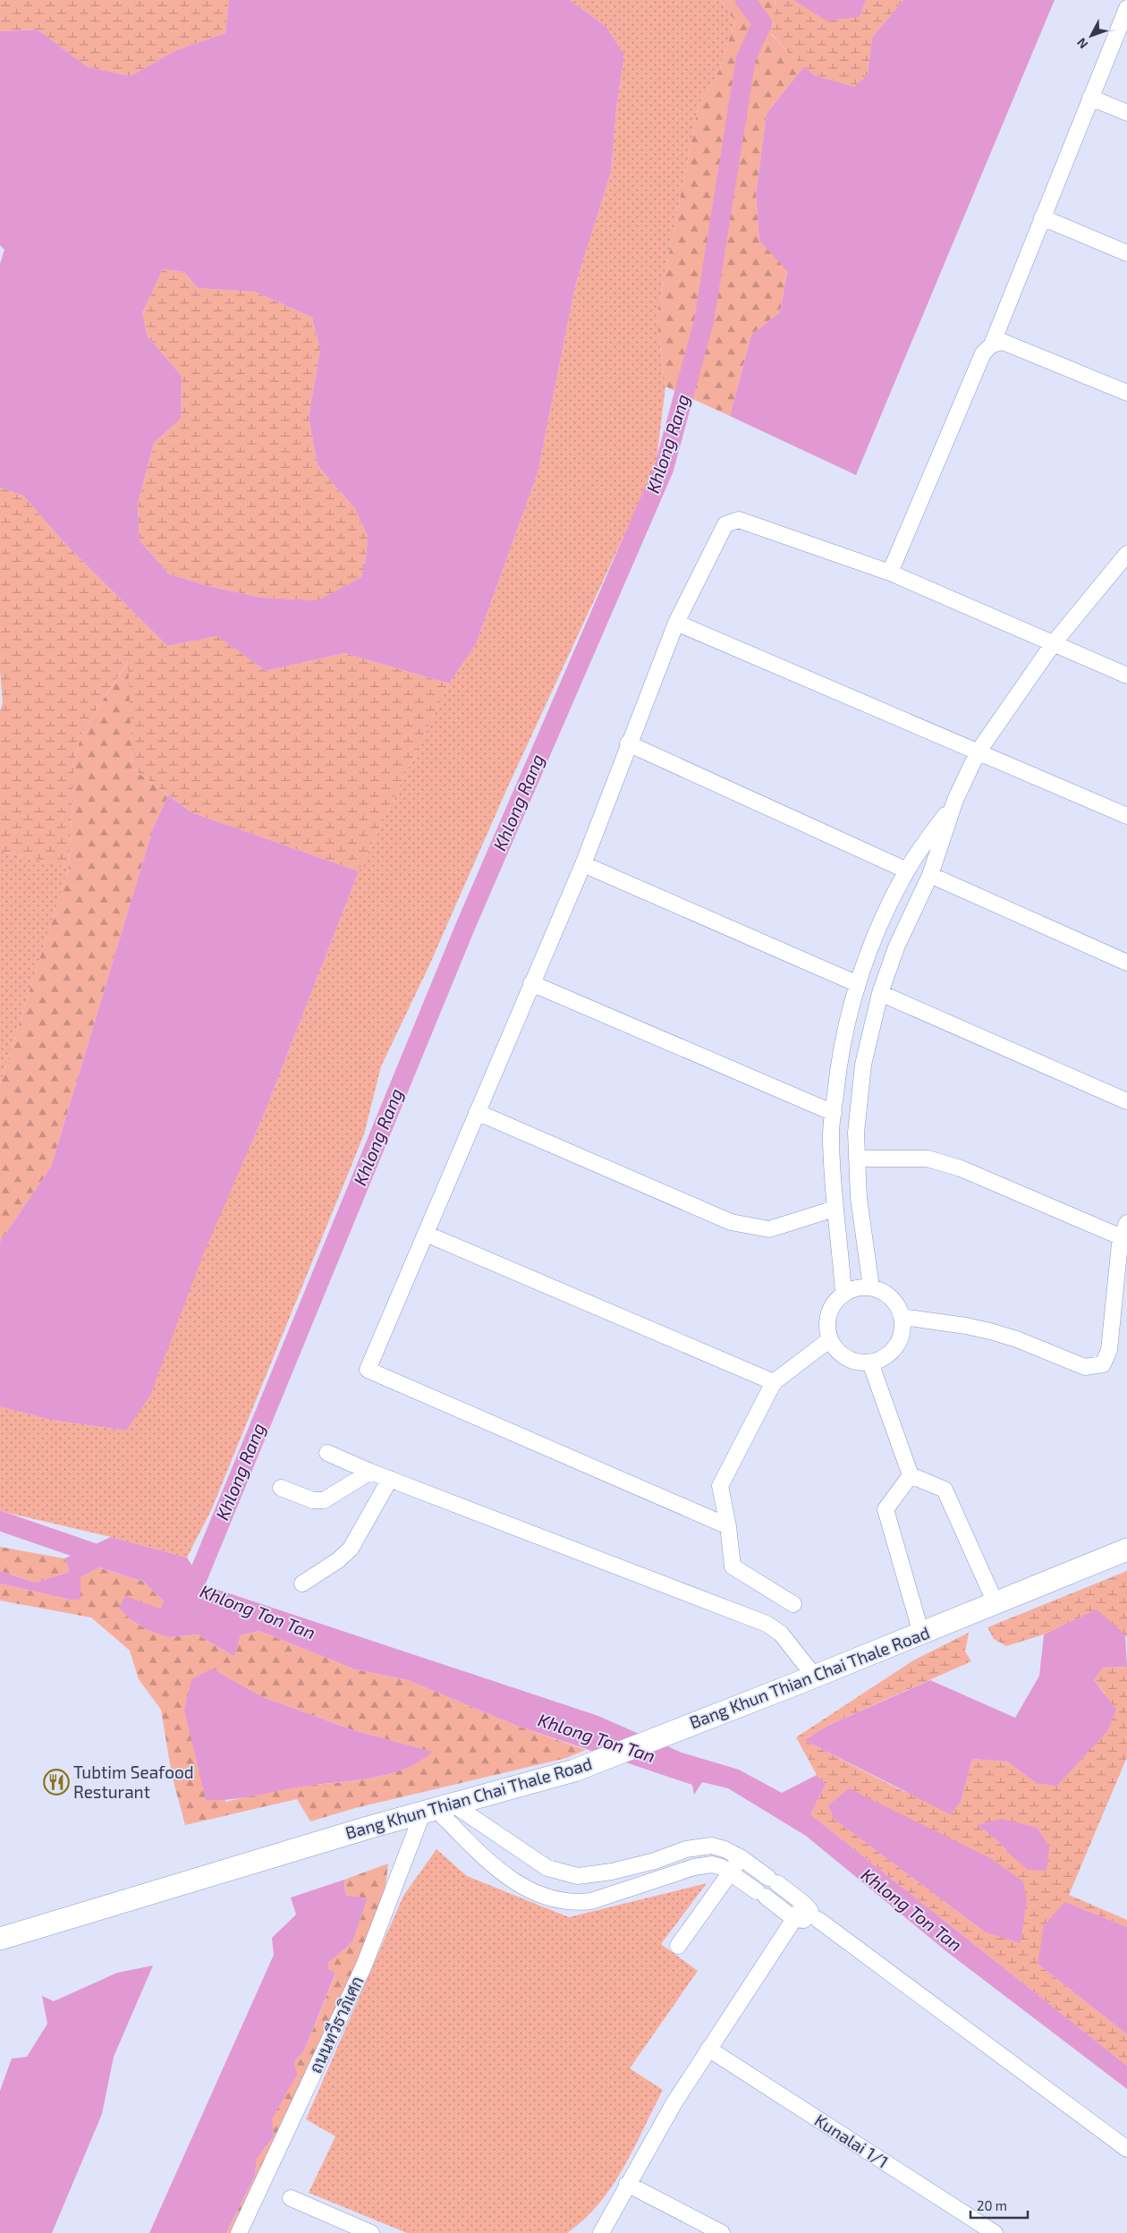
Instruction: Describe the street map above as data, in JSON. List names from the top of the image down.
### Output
{
  "streets": {
    "main road": ["Bang Khun Thian Chai Thale Road"],
    "street": ["ถนนทวีธาภิเศก", "Kunalai 1/1"]
  },
  "crossings": [
    ["Bang Khun Thian Chai Thale Road", "ถนนทวีธาภิเศก"]
  ],
  "water": ["Khlong Rang", "Khlong Ton Tan"],
  "places": {
    "restaurant": ["Tubtim Seafood Resturant"]
  },
  "scale_bar": "20 m",
  "north": "bottom left"
}
